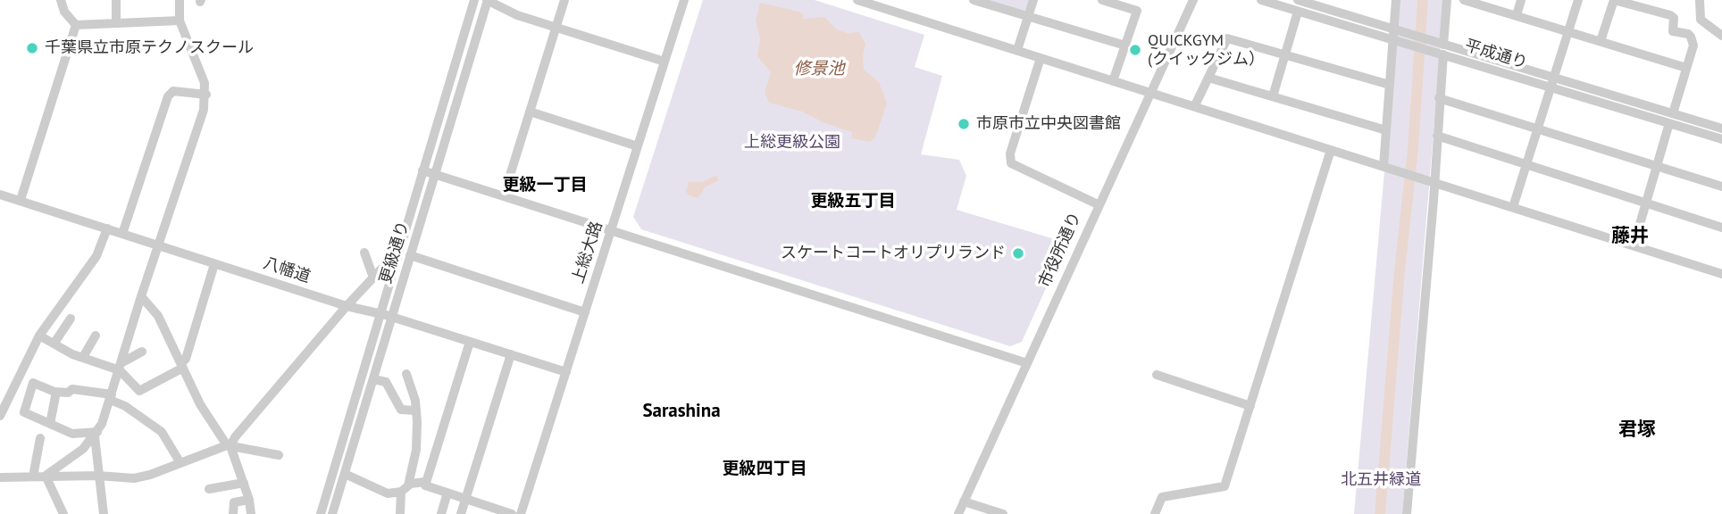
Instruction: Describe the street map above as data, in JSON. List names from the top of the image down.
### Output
{
  "streets": {
    "street": [
      "平成通り",
      "市役所通り",
      "更級通り",
      "上総大路",
      "八幡道"
    ]
  },
  "crossings": [
    ["更級通り", "八幡道"],
    ["上総大路", "八幡道"]
  ],
  "districts": [
    "更級一丁目",
    "更級五丁目",
    "藤井",
    "Sarashina",
    "君塚",
    "更級四丁目"
  ],
  "water": ["修景池"],
  "parks": ["上総更級公園", "北五井緑道"],
  "places": [
    "千葉県立市原テクノスクール",
    "QUICKGYM (クイックジム）",
    "市原市立中央図書館",
    "スケートコートオリプリランド"
  ]
}
